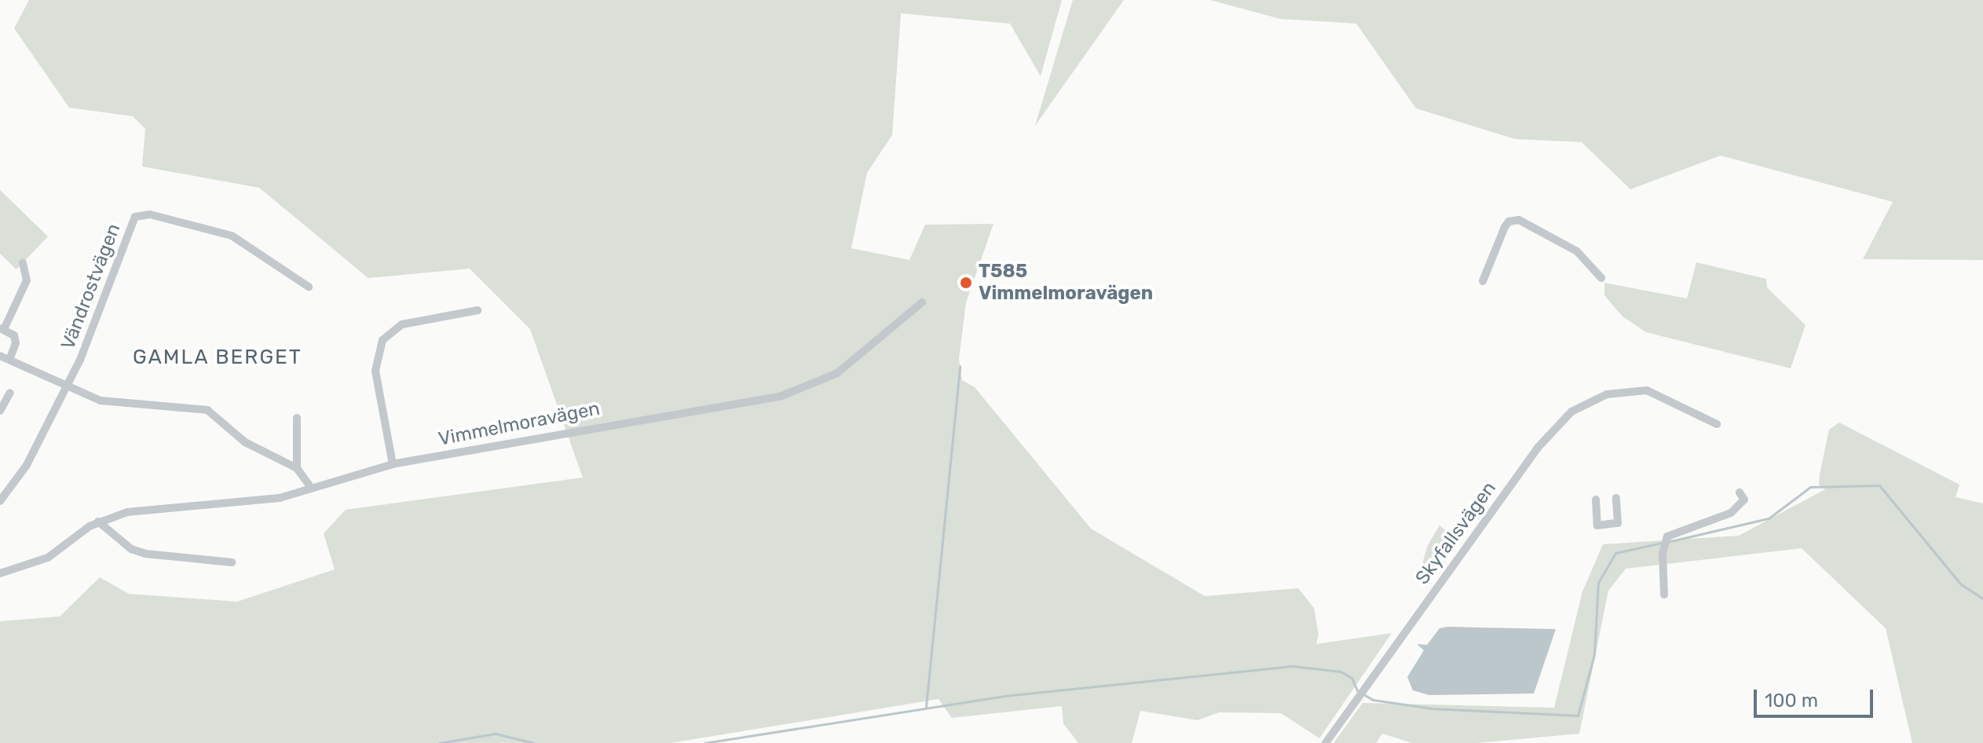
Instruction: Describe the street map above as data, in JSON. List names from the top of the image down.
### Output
{
  "streets": {
    "street": ["Vändrostvägen", "Vimmelmoravägen", "Skyfallsvägen"]
  },
  "districts": ["GAMLA BERGET"],
  "places": ["T585 Vimmelmoravägen"],
  "scale_bar": "100 m"
}
